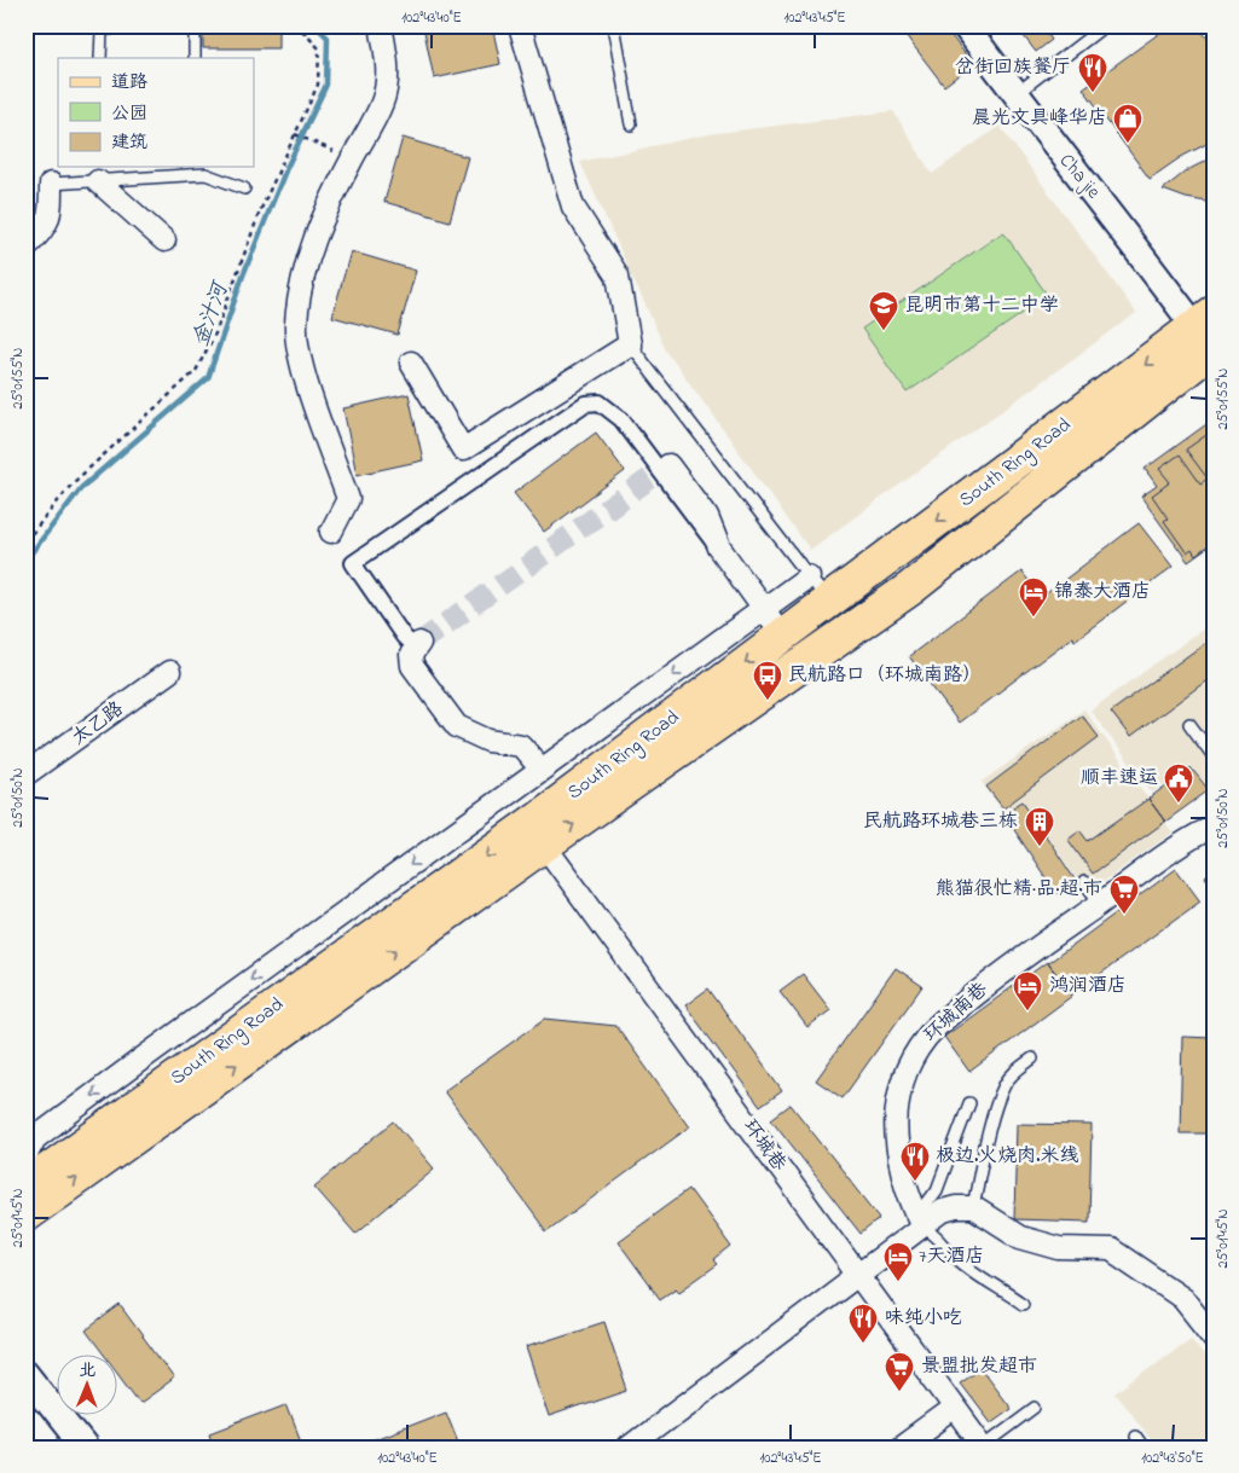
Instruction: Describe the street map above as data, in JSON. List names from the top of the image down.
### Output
{
  "streets": {
    "main road": ["South Ring Road"],
    "street": [
      "Cha jie",
      "太乙路",
      "环城南巷",
      "环城巷"
    ]
  },
  "crossings": [
    ["Cha jie", "South Ring Road"],
    ["South Ring Road", "环城巷"]
  ],
  "water": ["金汁河"],
  "places": {
    "restaurant": ["岔街回族餐厅", "极边.火烧肉.米线", "味纯小吃"],
    "shop": ["晨光文具峰华店"],
    "school or university": ["昆明市第十二中学"],
    "hotel": ["锦泰大酒店", "鸿润酒店", "7天酒店"],
    "bus stop": ["民航路口（环城南路）"],
    "public building": ["顺丰速运"],
    "building": ["民航路环城巷三栋"],
    "supermarket": ["熊猫很忙精·品·超·市", "景盟批发超市"]
  },
  "legend": ["道路", "公园", "建筑"],
  "north": "top",
  "coordinates": [
    "102°43'40\"E",
    "102°43'45\"E",
    "25°01'55\"N",
    "25°01'50\"N",
    "25°01'45\"N",
    "102°43'50\"E"
  ]
}
